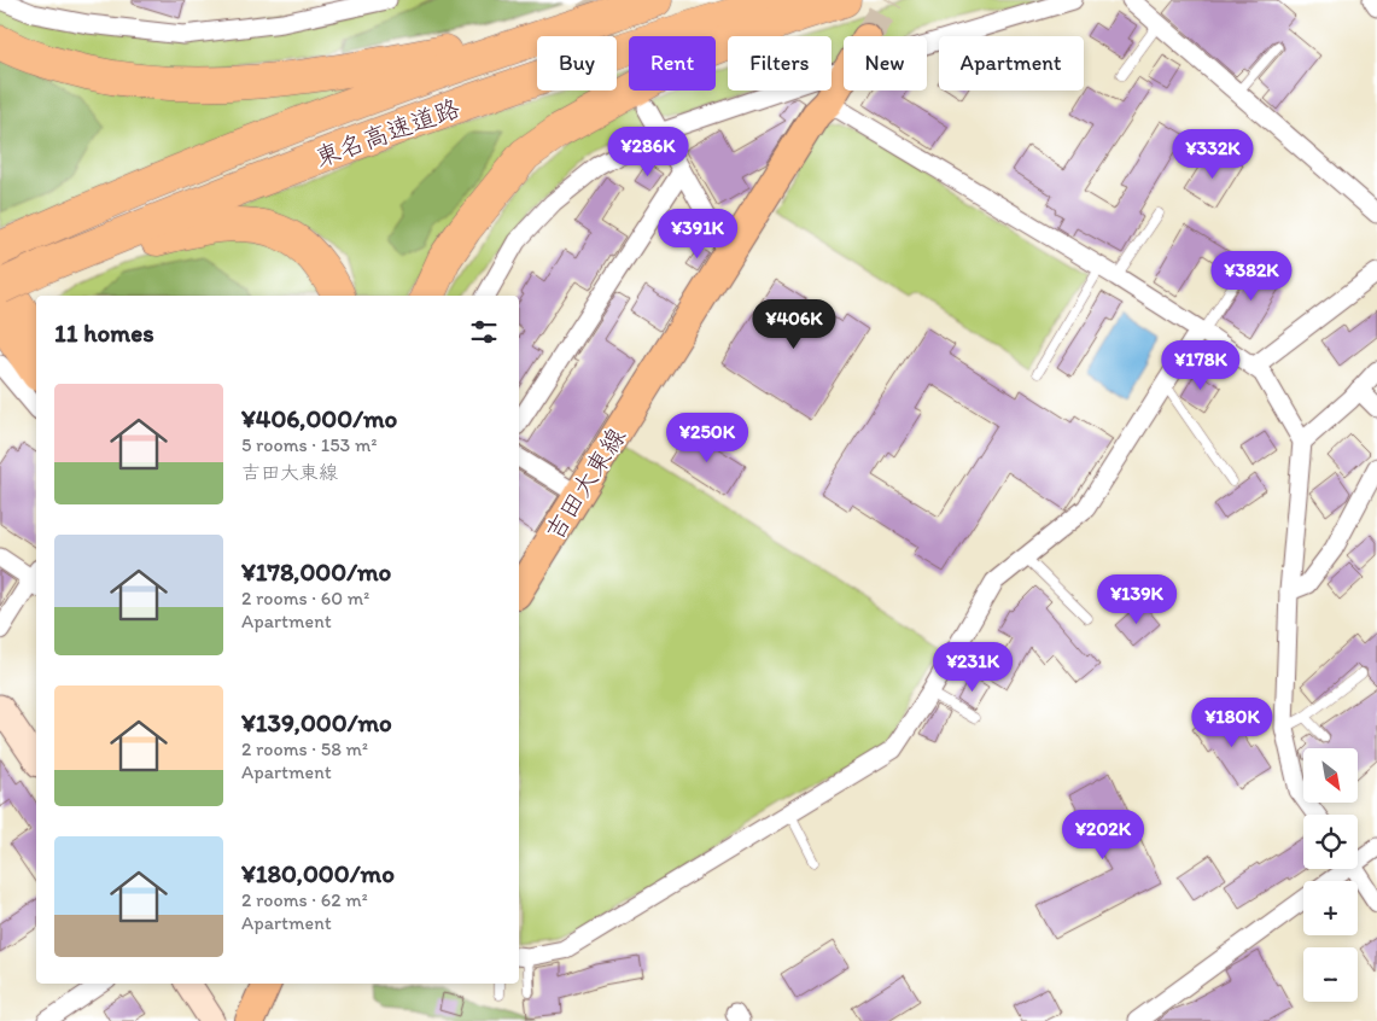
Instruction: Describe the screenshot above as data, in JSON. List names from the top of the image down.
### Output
{
  "streets": {
    "highway": ["東名高速道路"],
    "main road": ["吉田大東線"]
  },
  "north": "bottom right",
  "page": {
    "chip": [
      "Buy",
      "Rent",
      "Filters",
      "New",
      "Apartment"
    ],
    "price": [
      "¥286K",
      "¥332K",
      "¥391K",
      "¥382K",
      "¥406K",
      "¥178K",
      "¥250K",
      "¥139K",
      "¥231K",
      "¥180K",
      "¥202K"
    ],
    "heading": "11 homes",
    "list": [
      {
        "name": "¥406,000/mo",
        "note": "5 rooms · 153 m² · 吉田大東線"
      },
      {
        "name": "¥178,000/mo",
        "note": "2 rooms · 60 m² · Apartment"
      },
      {
        "name": "¥139,000/mo",
        "note": "2 rooms · 58 m² · Apartment"
      },
      {
        "name": "¥180,000/mo",
        "note": "2 rooms · 62 m² · Apartment"
      }
    ],
    "map_buttons": ["+", "−"]
  }
}
